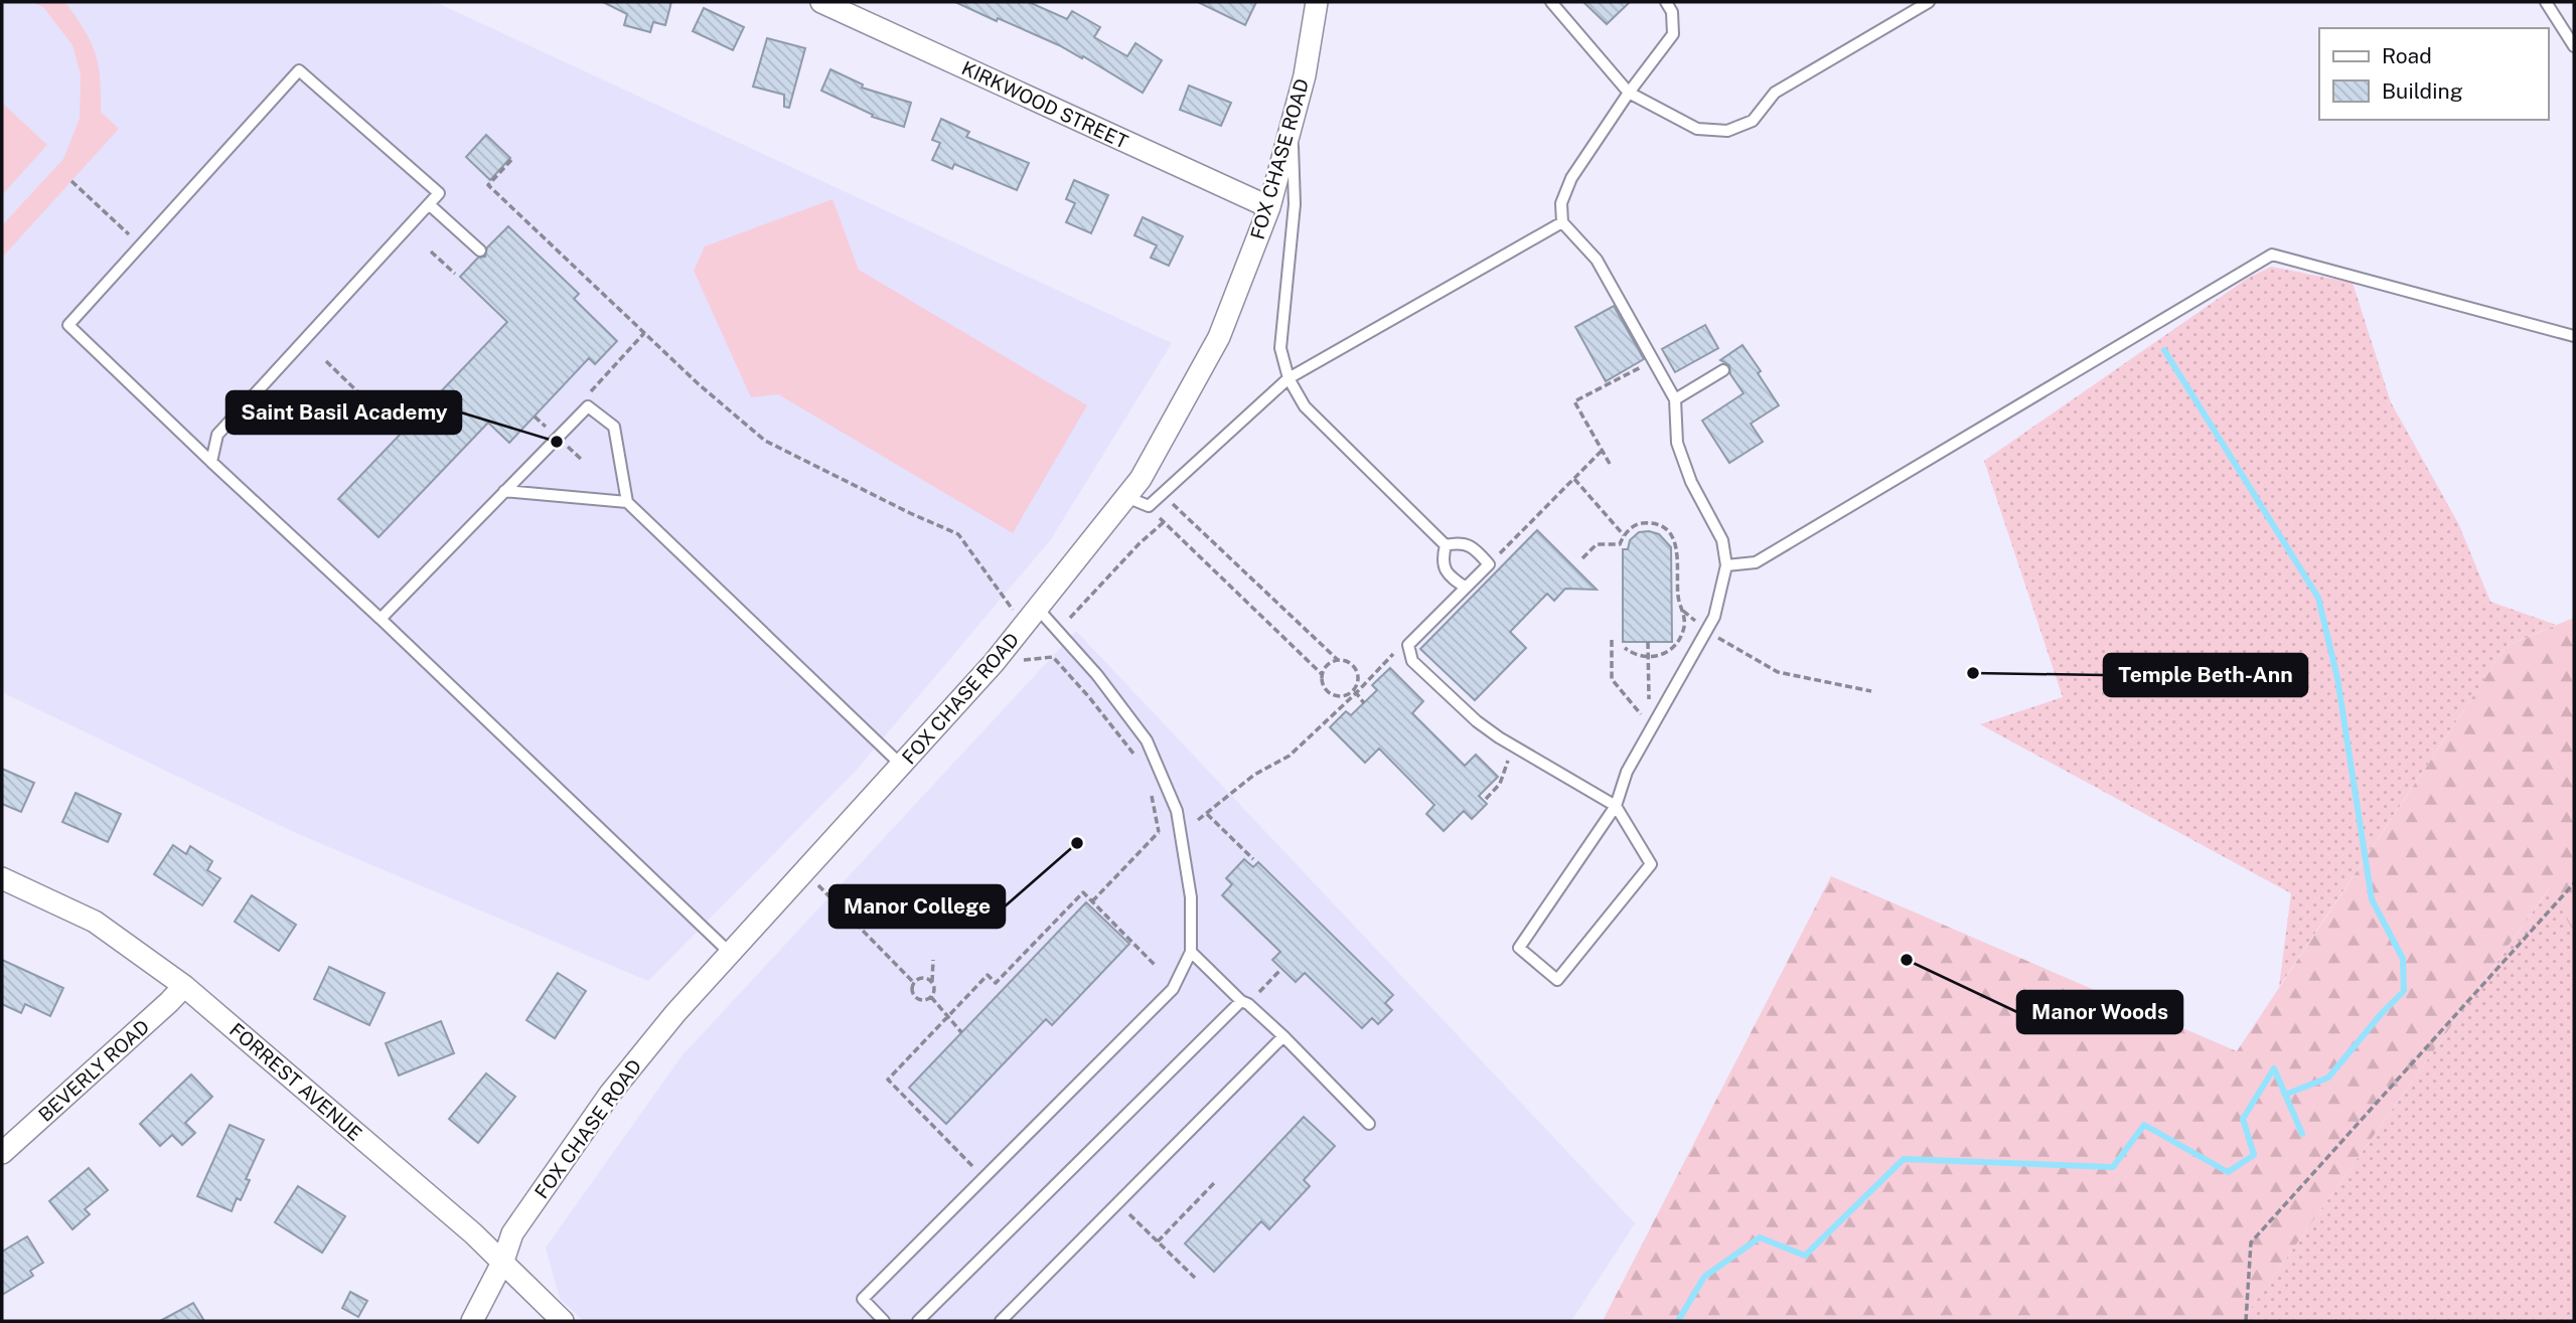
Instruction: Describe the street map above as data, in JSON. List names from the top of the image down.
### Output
{
  "streets": {
    "street": [
      "KIRKWOOD STREET",
      "FOX CHASE ROAD",
      "BEVERLY ROAD",
      "FORREST AVENUE"
    ]
  },
  "crossings": [
    ["KIRKWOOD STREET", "FOX CHASE ROAD"],
    ["FOX CHASE ROAD", "FORREST AVENUE"],
    ["BEVERLY ROAD", "FORREST AVENUE"]
  ],
  "places": [
    "Saint Basil Academy",
    "Temple Beth-Ann",
    "Manor College",
    "Manor Woods"
  ],
  "legend": ["Road", "Building"]
}
